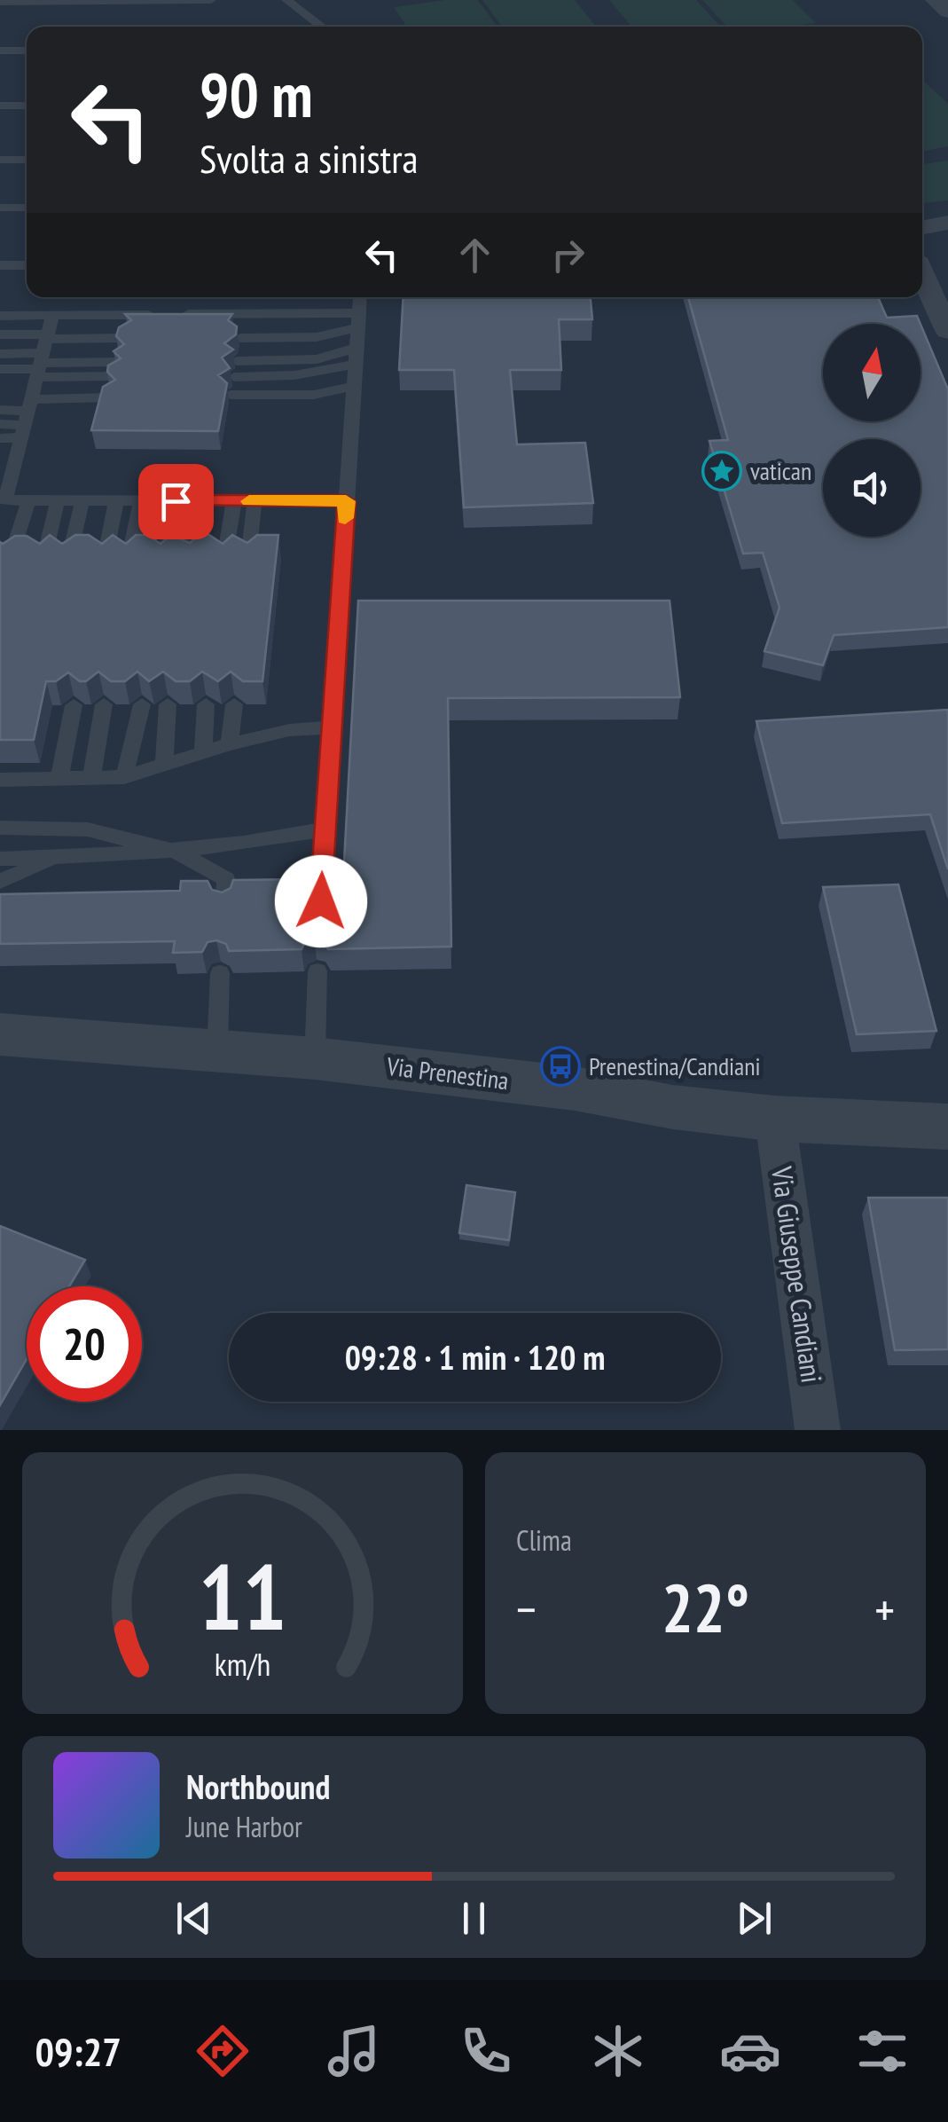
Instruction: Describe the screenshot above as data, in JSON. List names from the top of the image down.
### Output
{
  "streets": {
    "street": ["Via Prenestina", "Via Giuseppe Candiani"]
  },
  "crossings": [
    ["Via Prenestina", "Via Giuseppe Candiani"]
  ],
  "places": {
    "place": ["vatican"],
    "bus stop": ["Prenestina/Candiani"]
  },
  "north": "top",
  "page": {
    "turn": ["90 m", "Svolta a sinistra"],
    "limit": "20",
    "trip": "09:28 · 1 min · 120 m",
    "tile": "Clima",
    "heat": ["−", "22°", "+"],
    "song": ["Northbound", "June Harbor"],
    "tabs": "09:27",
    "gauge": ["11", "km/h"]
  }
}
